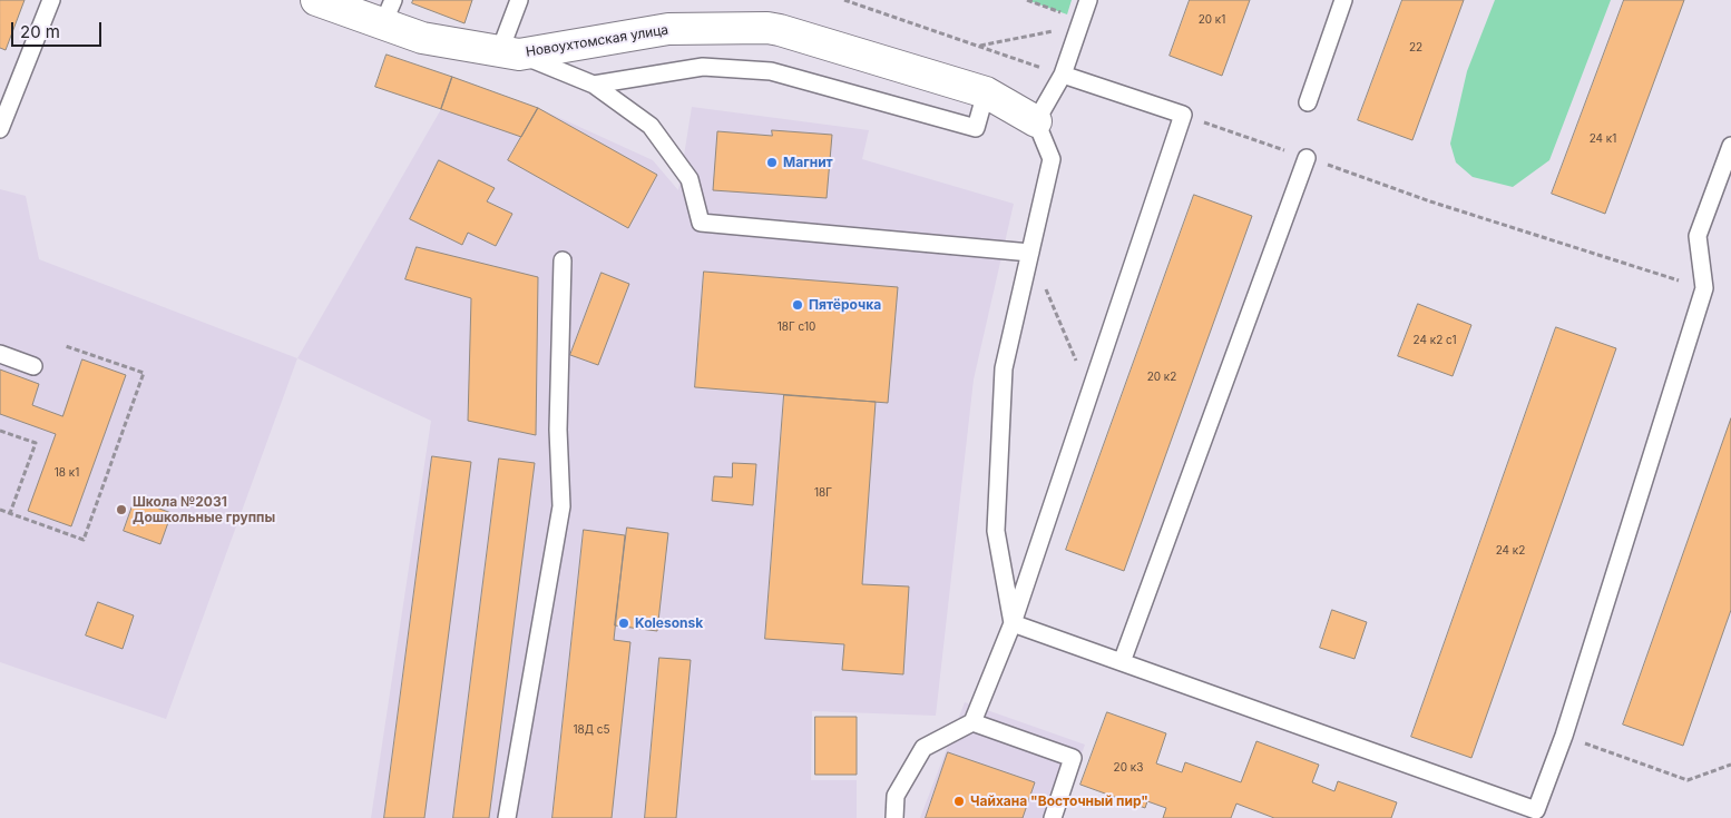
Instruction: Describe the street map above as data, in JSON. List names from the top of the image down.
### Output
{
  "streets": {
    "street": ["Новоухтомская улица"]
  },
  "places": [
    "Магнит",
    "Пятёрочка",
    "Школа №2031 Дошкольные группы",
    "Kolesonsk",
    "Чайхана \"Восточный пир\""
  ],
  "house_numbers": [
    "20 к1",
    "22",
    "24 к1",
    "18Г с10",
    "24 к2 с1",
    "20 к2",
    "18 к1",
    "18Г",
    "24 к2",
    "18Д с5",
    "20 к3"
  ],
  "scale_bar": "20 m"
}
